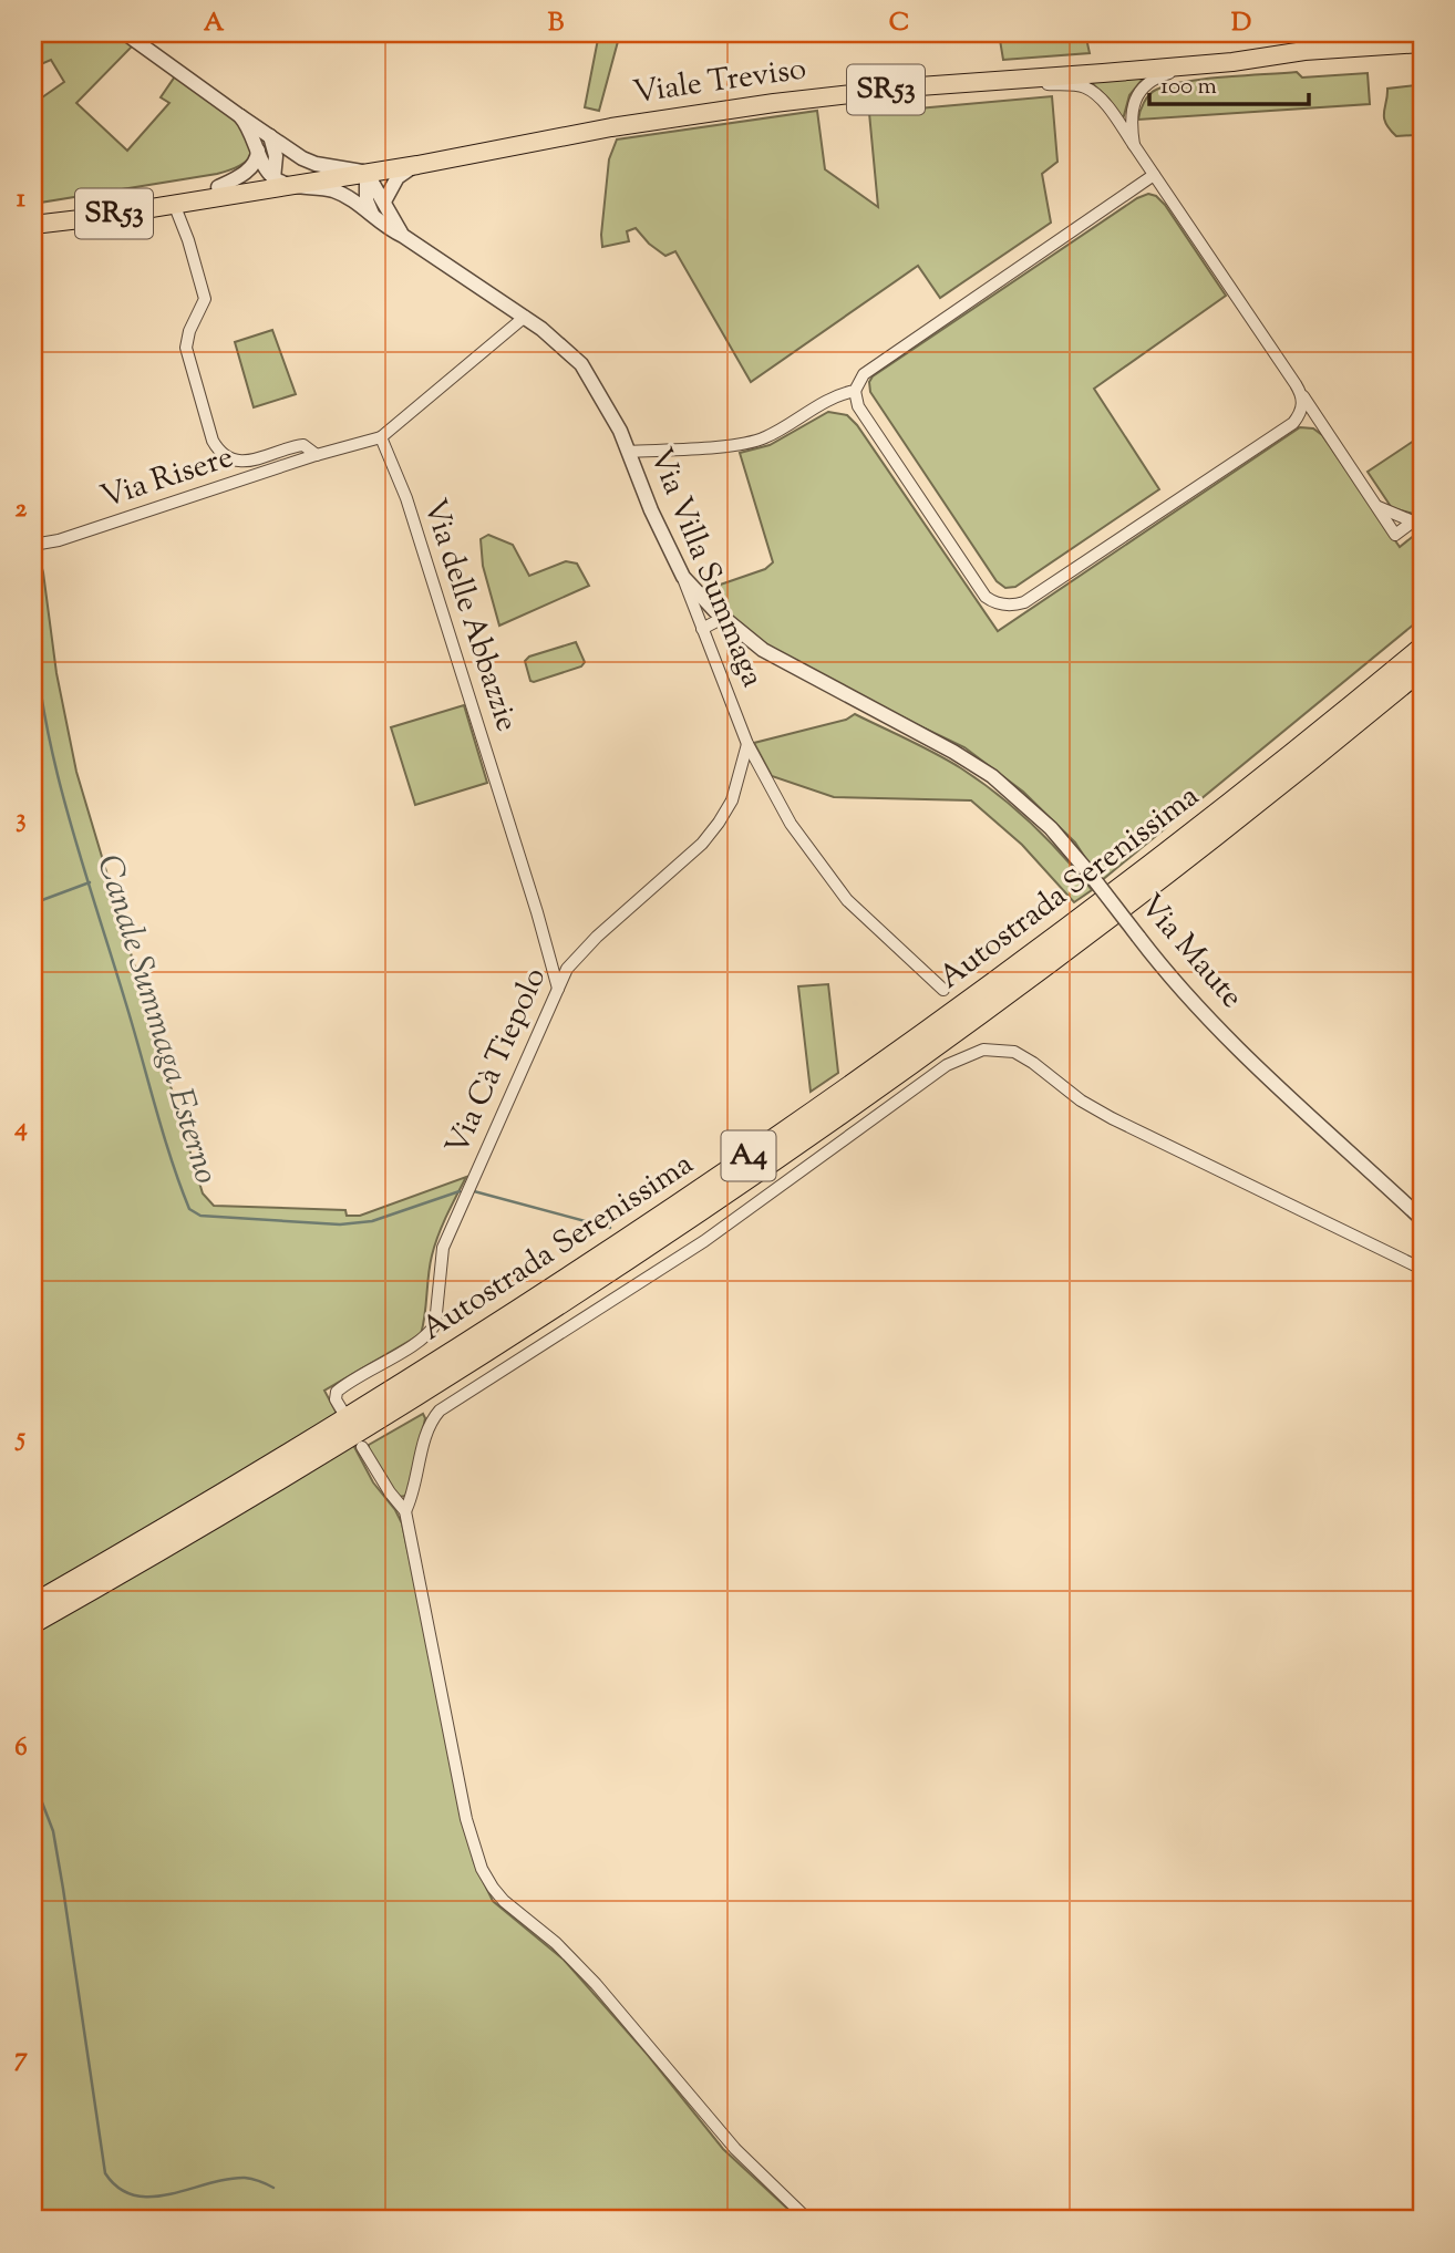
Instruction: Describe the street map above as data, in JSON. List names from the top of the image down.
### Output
{
  "streets": {
    "highway": ["Autostrada Serenissima", "A4"],
    "main road": ["Viale Treviso", "SR53"],
    "street": [
      "Via Risere",
      "Via Villa Summaga",
      "Via delle Abbazzie",
      "Via Maute",
      "Via Cà Tiepolo"
    ]
  },
  "crossings": [
    ["Viale Treviso", "SR53"],
    ["Viale Treviso", "Via Villa Summaga"],
    ["SR53", "Via Risere"],
    ["SR53", "Via Villa Summaga"],
    ["Via Risere", "Via delle Abbazzie"],
    ["Via Villa Summaga", "Via Maute"],
    ["Via Villa Summaga", "Via Cà Tiepolo"],
    ["Via delle Abbazzie", "Via Cà Tiepolo"]
  ],
  "water": ["Canale Summaga Esterno"],
  "scale_bar": "100 m",
  "grid": {
    "columns": [
      "A",
      "B",
      "C",
      "D"
    ],
    "rows": [
      "1",
      "2",
      "3",
      "4",
      "5",
      "6",
      "7"
    ]
  }
}
